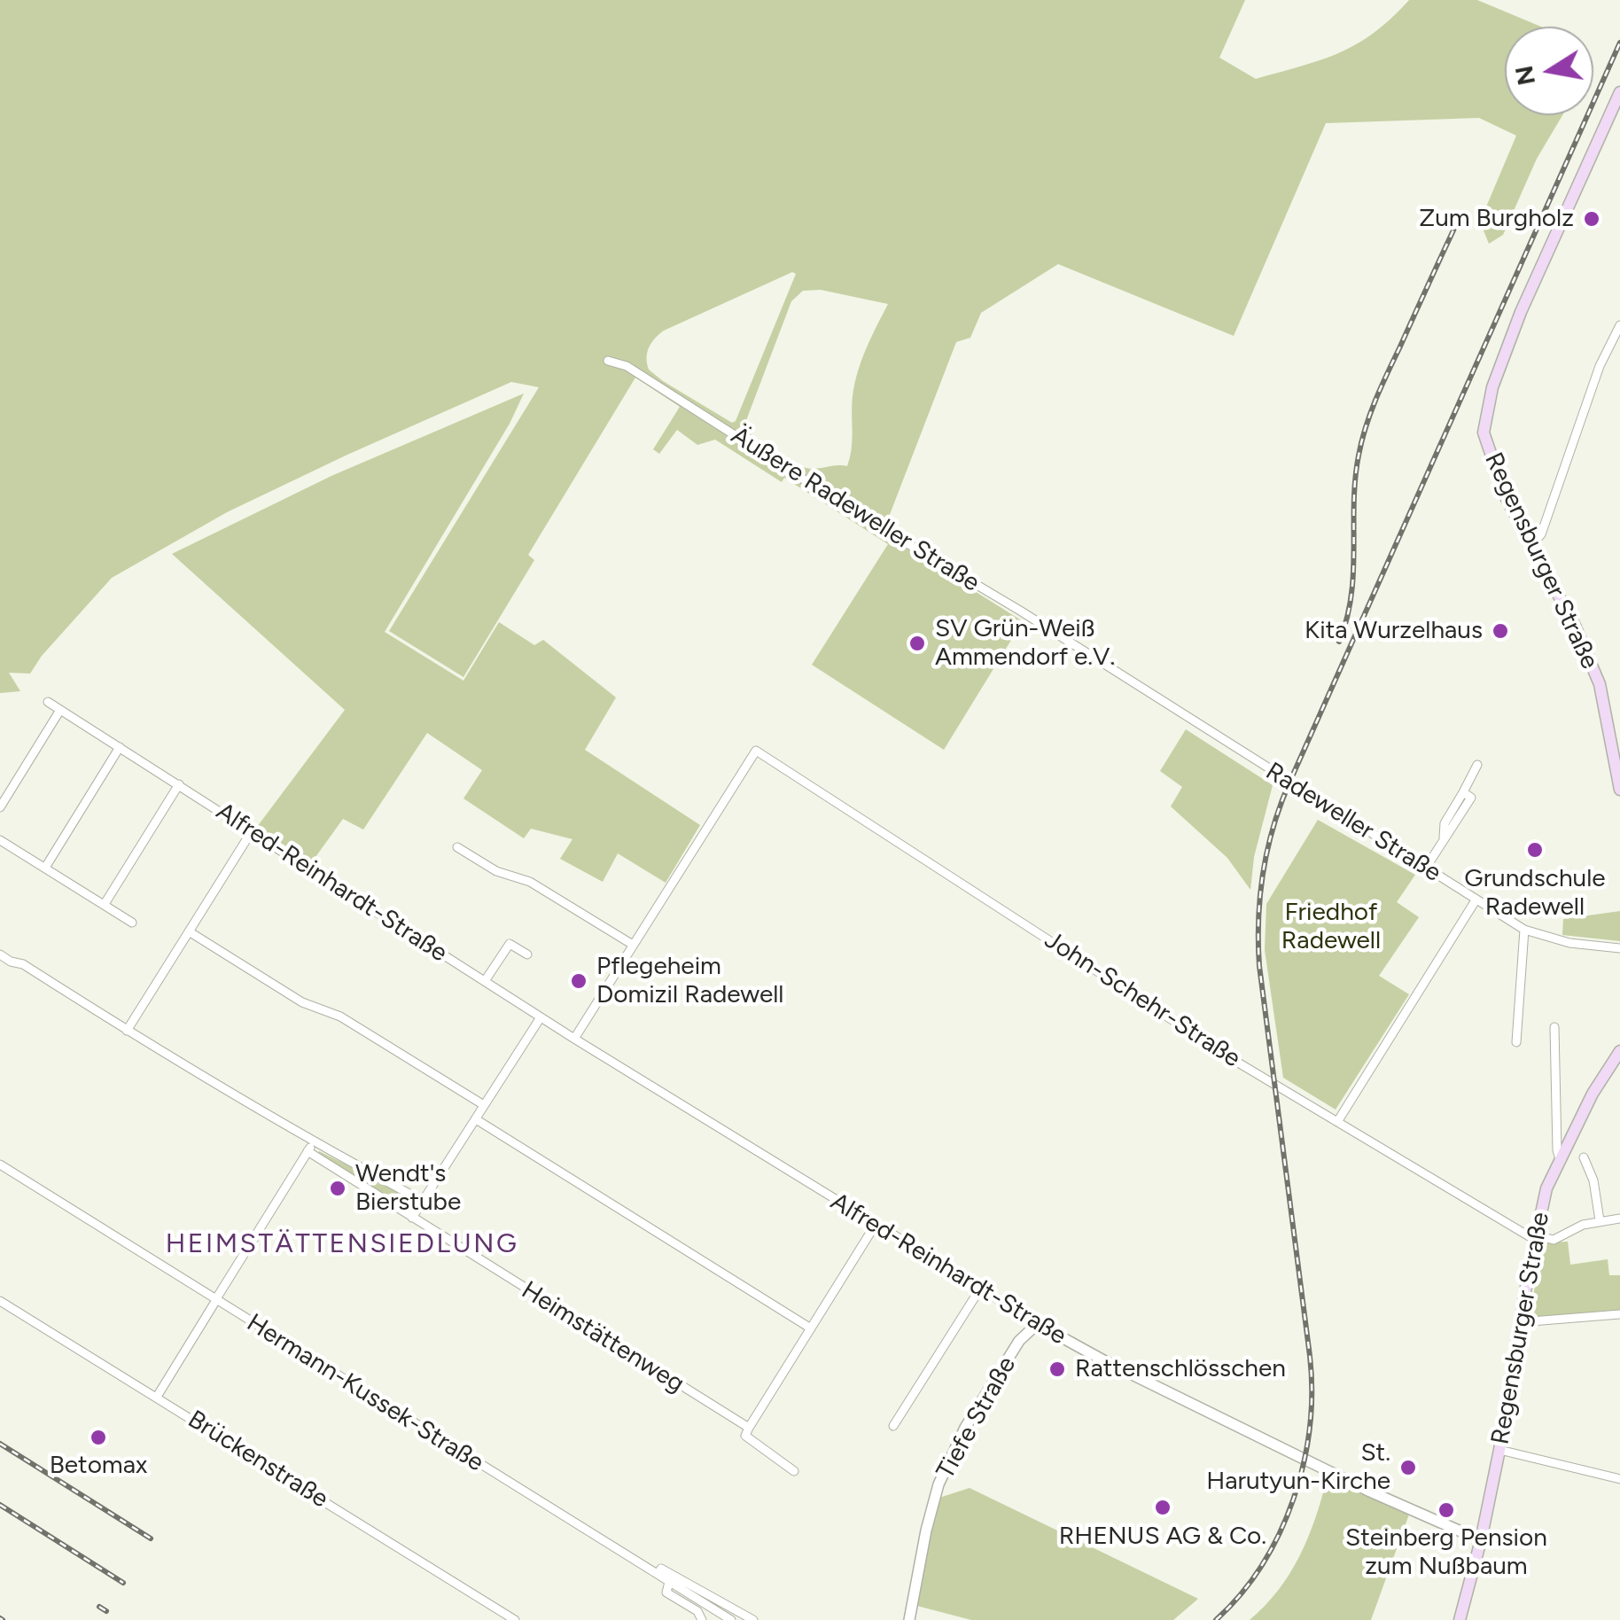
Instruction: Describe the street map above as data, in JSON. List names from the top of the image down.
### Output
{
  "streets": {
    "main road": ["Regensburger Straße"],
    "street": [
      "Äußere Radeweller Straße",
      "Radeweller Straße",
      "Alfred-Reinhardt-Straße",
      "John-Schehr-Straße",
      "Heimstättenweg",
      "Hermann-Kussek-Straße",
      "Tiefe Straße",
      "Brückenstraße"
    ]
  },
  "crossings": [
    ["Äußere Radeweller Straße", "Radeweller Straße"],
    ["Regensburger Straße", "Alfred-Reinhardt-Straße"],
    ["Regensburger Straße", "John-Schehr-Straße"],
    ["Alfred-Reinhardt-Straße", "Tiefe Straße"]
  ],
  "districts": ["HEIMSTÄTTENSIEDLUNG"],
  "parks": ["Friedhof Radewell"],
  "places": [
    "Zum Burgholz",
    "Kita Wurzelhaus",
    "SV Grün-Weiß Ammendorf e.V.",
    "Grundschule Radewell",
    "Pflegeheim Domizil Radewell",
    "Wendt's Bierstube",
    "Rattenschlösschen",
    "Betomax",
    "St. Harutyun-Kirche",
    "RHENUS AG & Co.",
    "Steinberg Pension zum Nußbaum"
  ],
  "north": "left"
}
